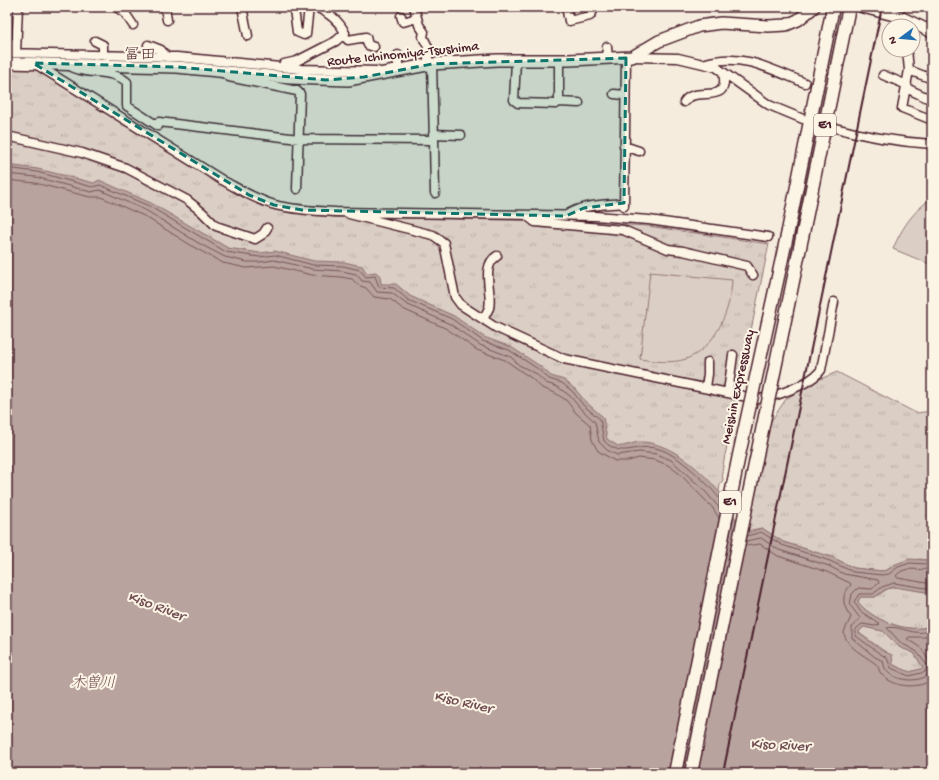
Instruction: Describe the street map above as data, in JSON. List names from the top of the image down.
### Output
{
  "streets": {
    "highway": ["E1", "Meishin Expressway"],
    "main road": ["Route Ichinomiya-Tsushima"]
  },
  "districts": ["冨田"],
  "water": ["Kiso River", "木曽川"],
  "north": "left"
}
